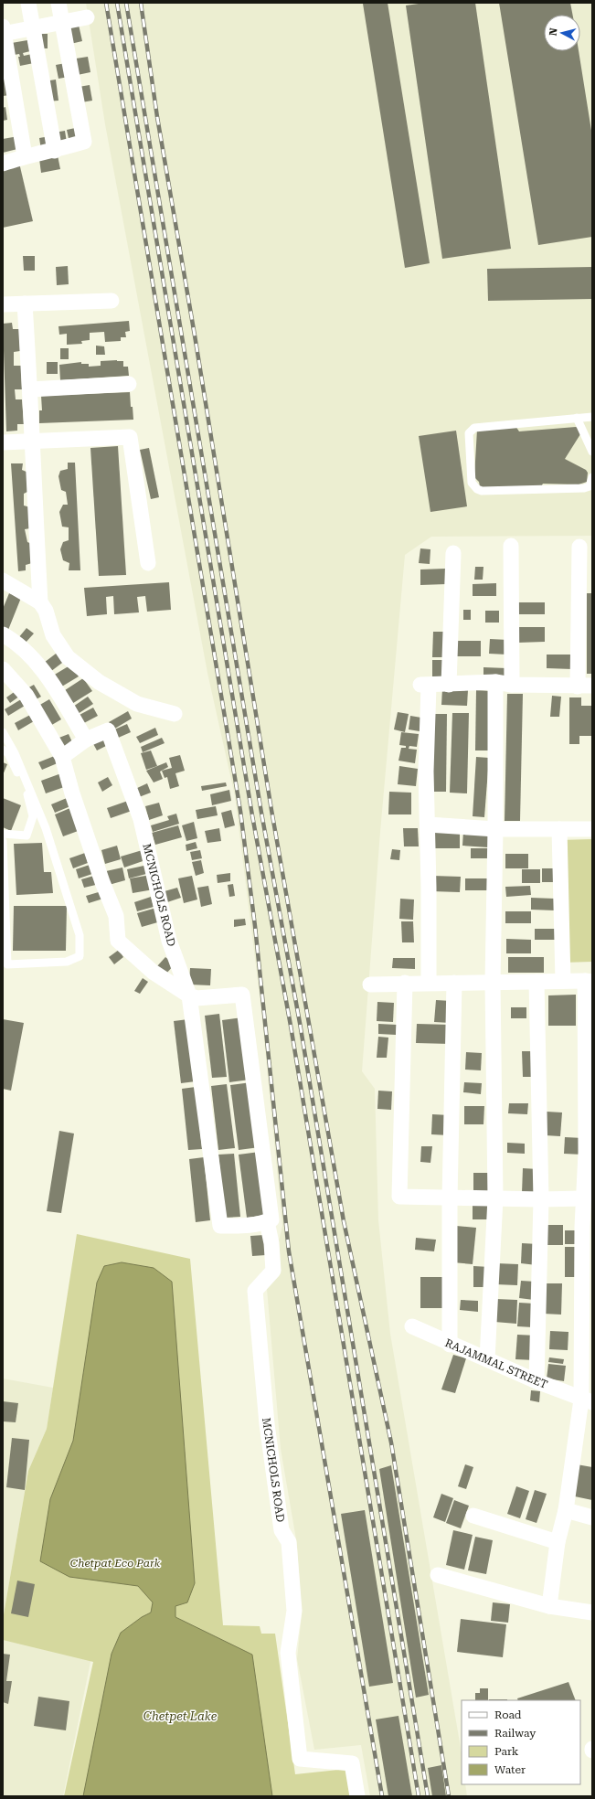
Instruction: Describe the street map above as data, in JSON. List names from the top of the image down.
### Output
{
  "streets": {
    "street": ["MCNICHOLS ROAD", "RAJAMMAL STREET"]
  },
  "water": ["Chetpet Lake"],
  "parks": ["Chetpat Eco Park"],
  "legend": [
    "Road",
    "Railway",
    "Park",
    "Water"
  ],
  "north": "left"
}
